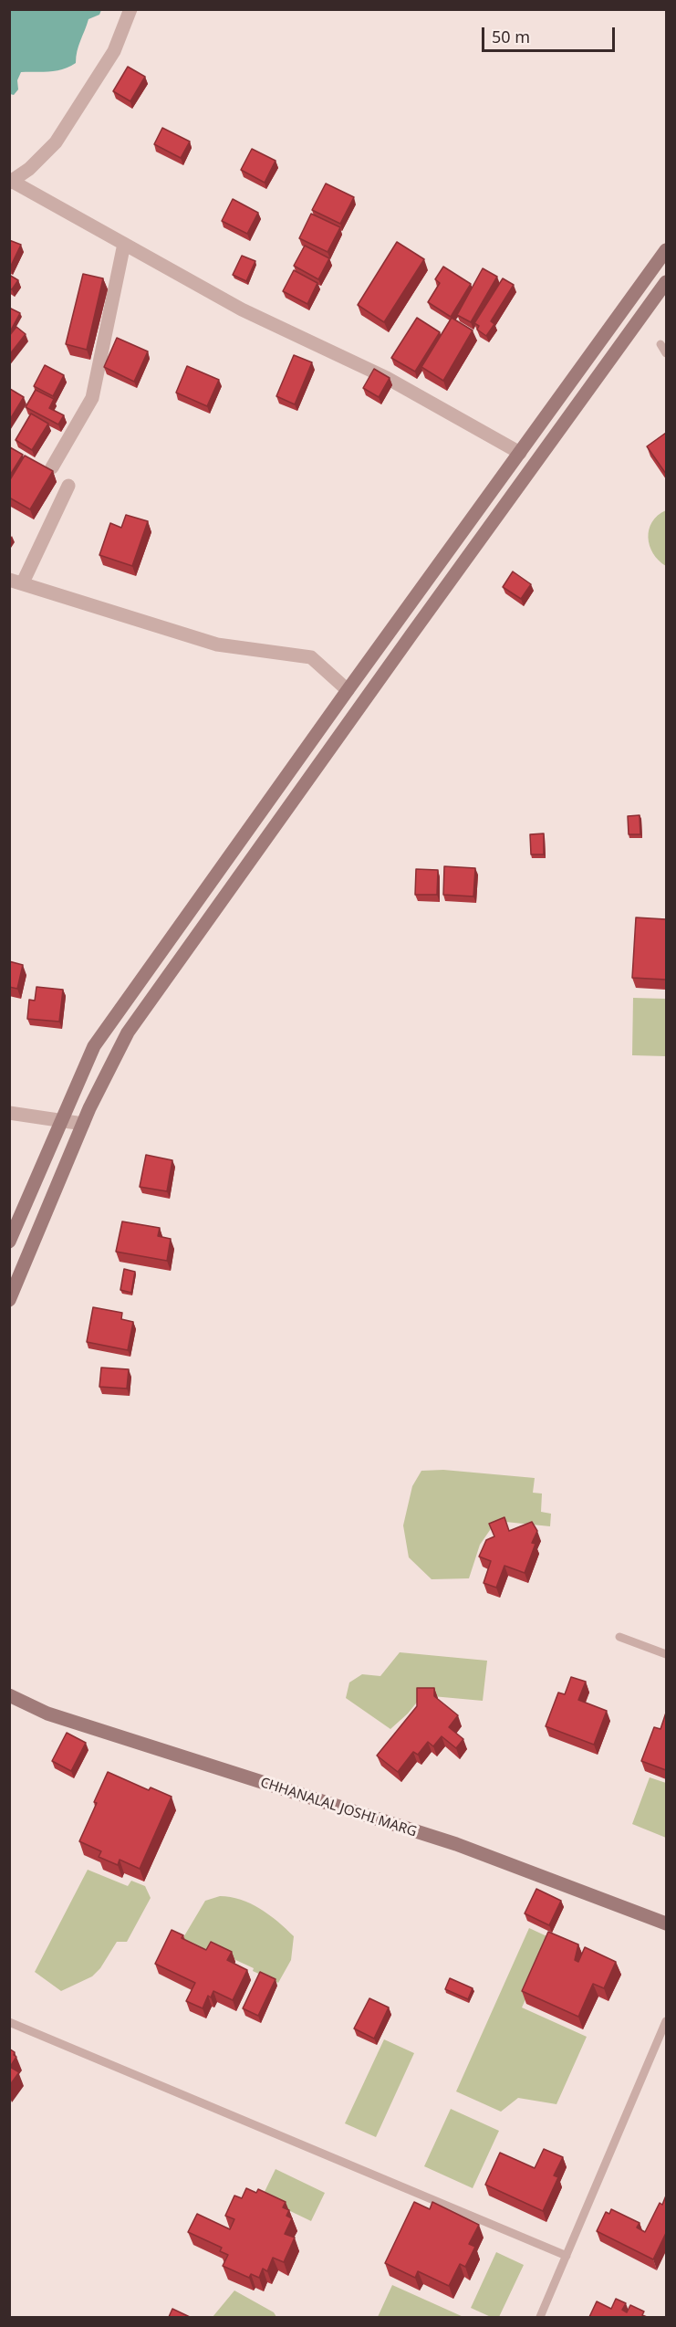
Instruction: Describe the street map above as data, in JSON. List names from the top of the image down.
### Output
{
  "streets": {
    "street": ["CHHANALAL JOSHI MARG"]
  },
  "scale_bar": "50 m"
}
